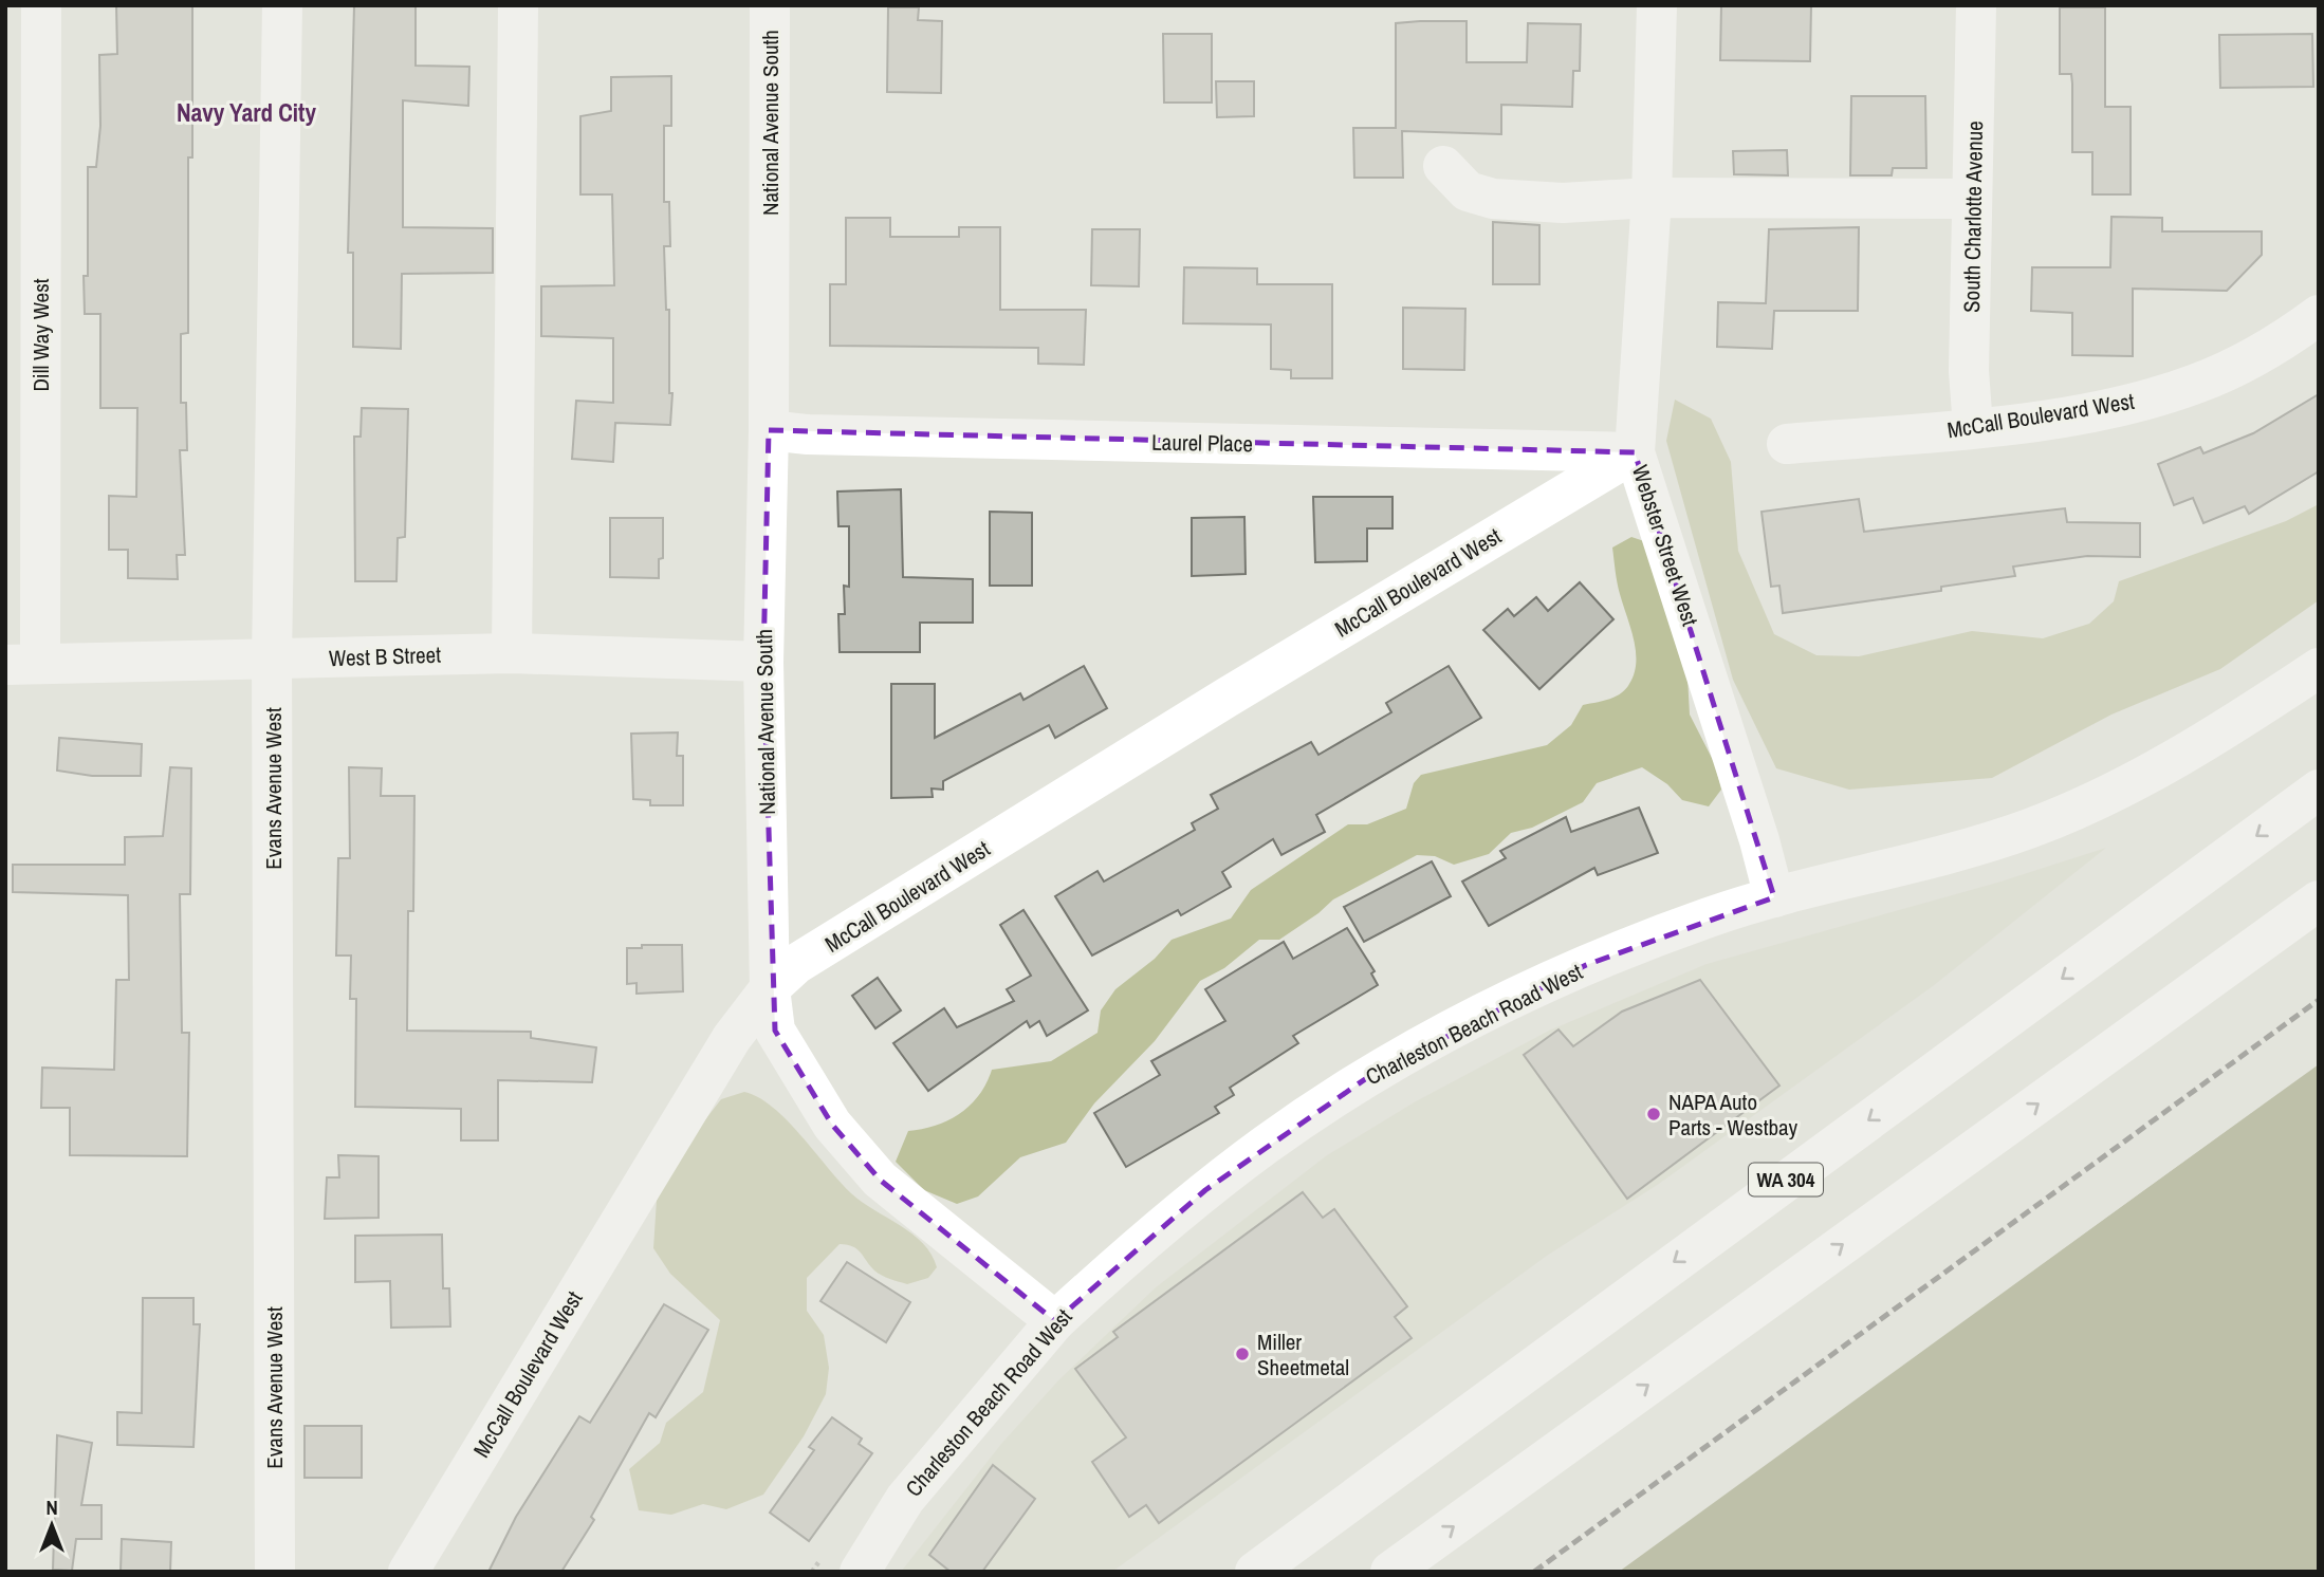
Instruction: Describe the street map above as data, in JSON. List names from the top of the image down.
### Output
{
  "streets": {
    "main road": [
      "National Avenue South",
      "South Charlotte Avenue",
      "Dill Way West",
      "McCall Boulevard West",
      "Laurel Place",
      "Webster Street West",
      "West B Street",
      "Evans Avenue West",
      "Charleston Beach Road West",
      "WA 304"
    ]
  },
  "crossings": [
    ["National Avenue South", "McCall Boulevard West"],
    ["National Avenue South", "Laurel Place"],
    ["National Avenue South", "West B Street"],
    ["National Avenue South", "Charleston Beach Road West"],
    ["South Charlotte Avenue", "McCall Boulevard West"],
    ["Dill Way West", "West B Street"],
    ["McCall Boulevard West", "Laurel Place"],
    ["McCall Boulevard West", "Webster Street West"],
    ["Laurel Place", "Webster Street West"],
    ["Webster Street West", "Charleston Beach Road West"],
    ["West B Street", "Evans Avenue West"]
  ],
  "districts": ["Navy Yard City"],
  "places": ["NAPA Auto Parts - Westbay", "Miller Sheetmetal"],
  "north": "top"
}
